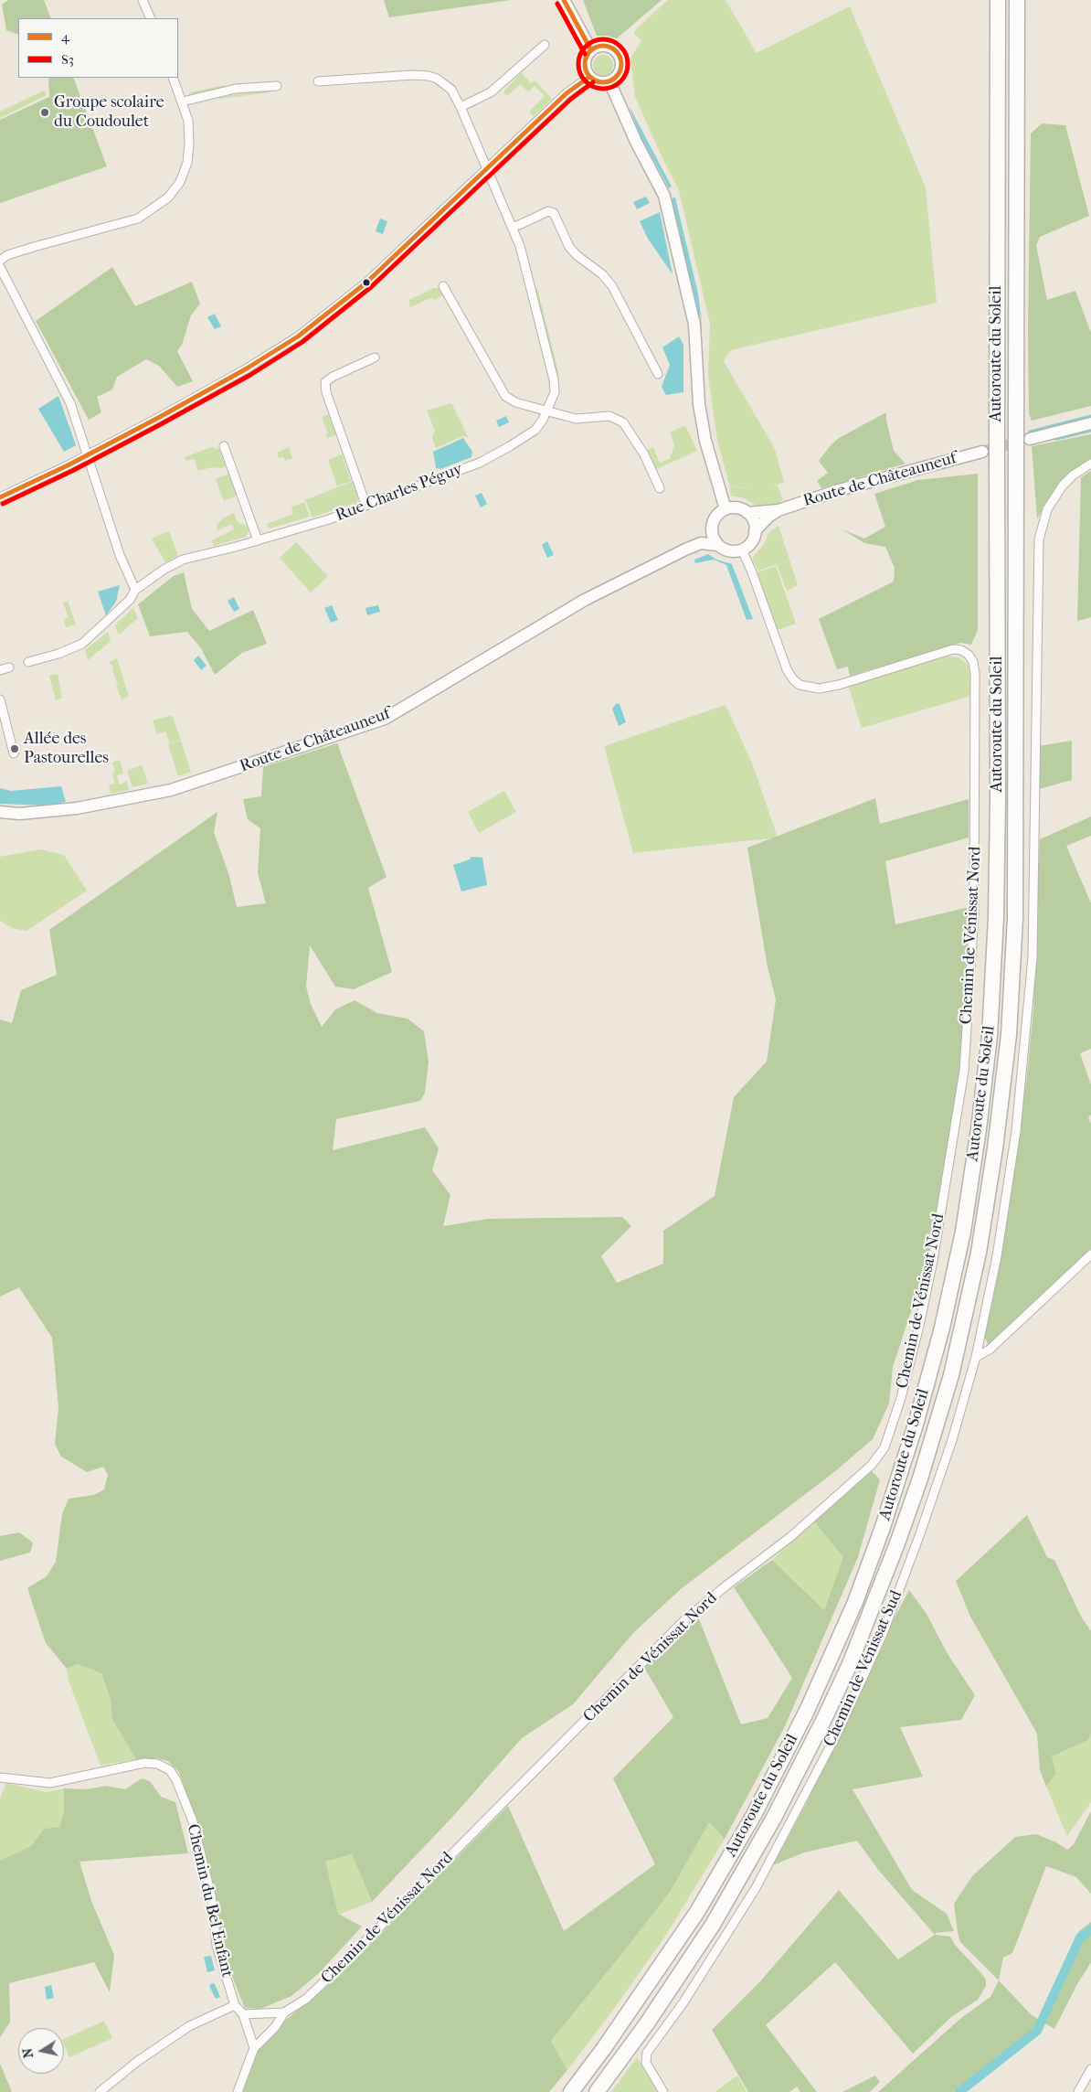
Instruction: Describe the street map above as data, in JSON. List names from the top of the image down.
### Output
{
  "streets": {
    "highway": ["Autoroute du Soleil"],
    "main road": ["Route de Châteauneuf"],
    "street": [
      "Rue Charles Péguy",
      "Chemin de Vénissat Nord",
      "Chemin de Vénissat Sud",
      "Chemin du Bel Enfant"
    ]
  },
  "crossings": [
    ["Route de Châteauneuf", "Chemin de Vénissat Nord"],
    ["Chemin de Vénissat Nord", "Chemin du Bel Enfant"]
  ],
  "places": ["Groupe scolaire du Coudoulet", "Allée des Pastourelles"],
  "lines": ["transit line 4", "transit line S3"],
  "legend": ["4", "S3"],
  "north": "left"
}
